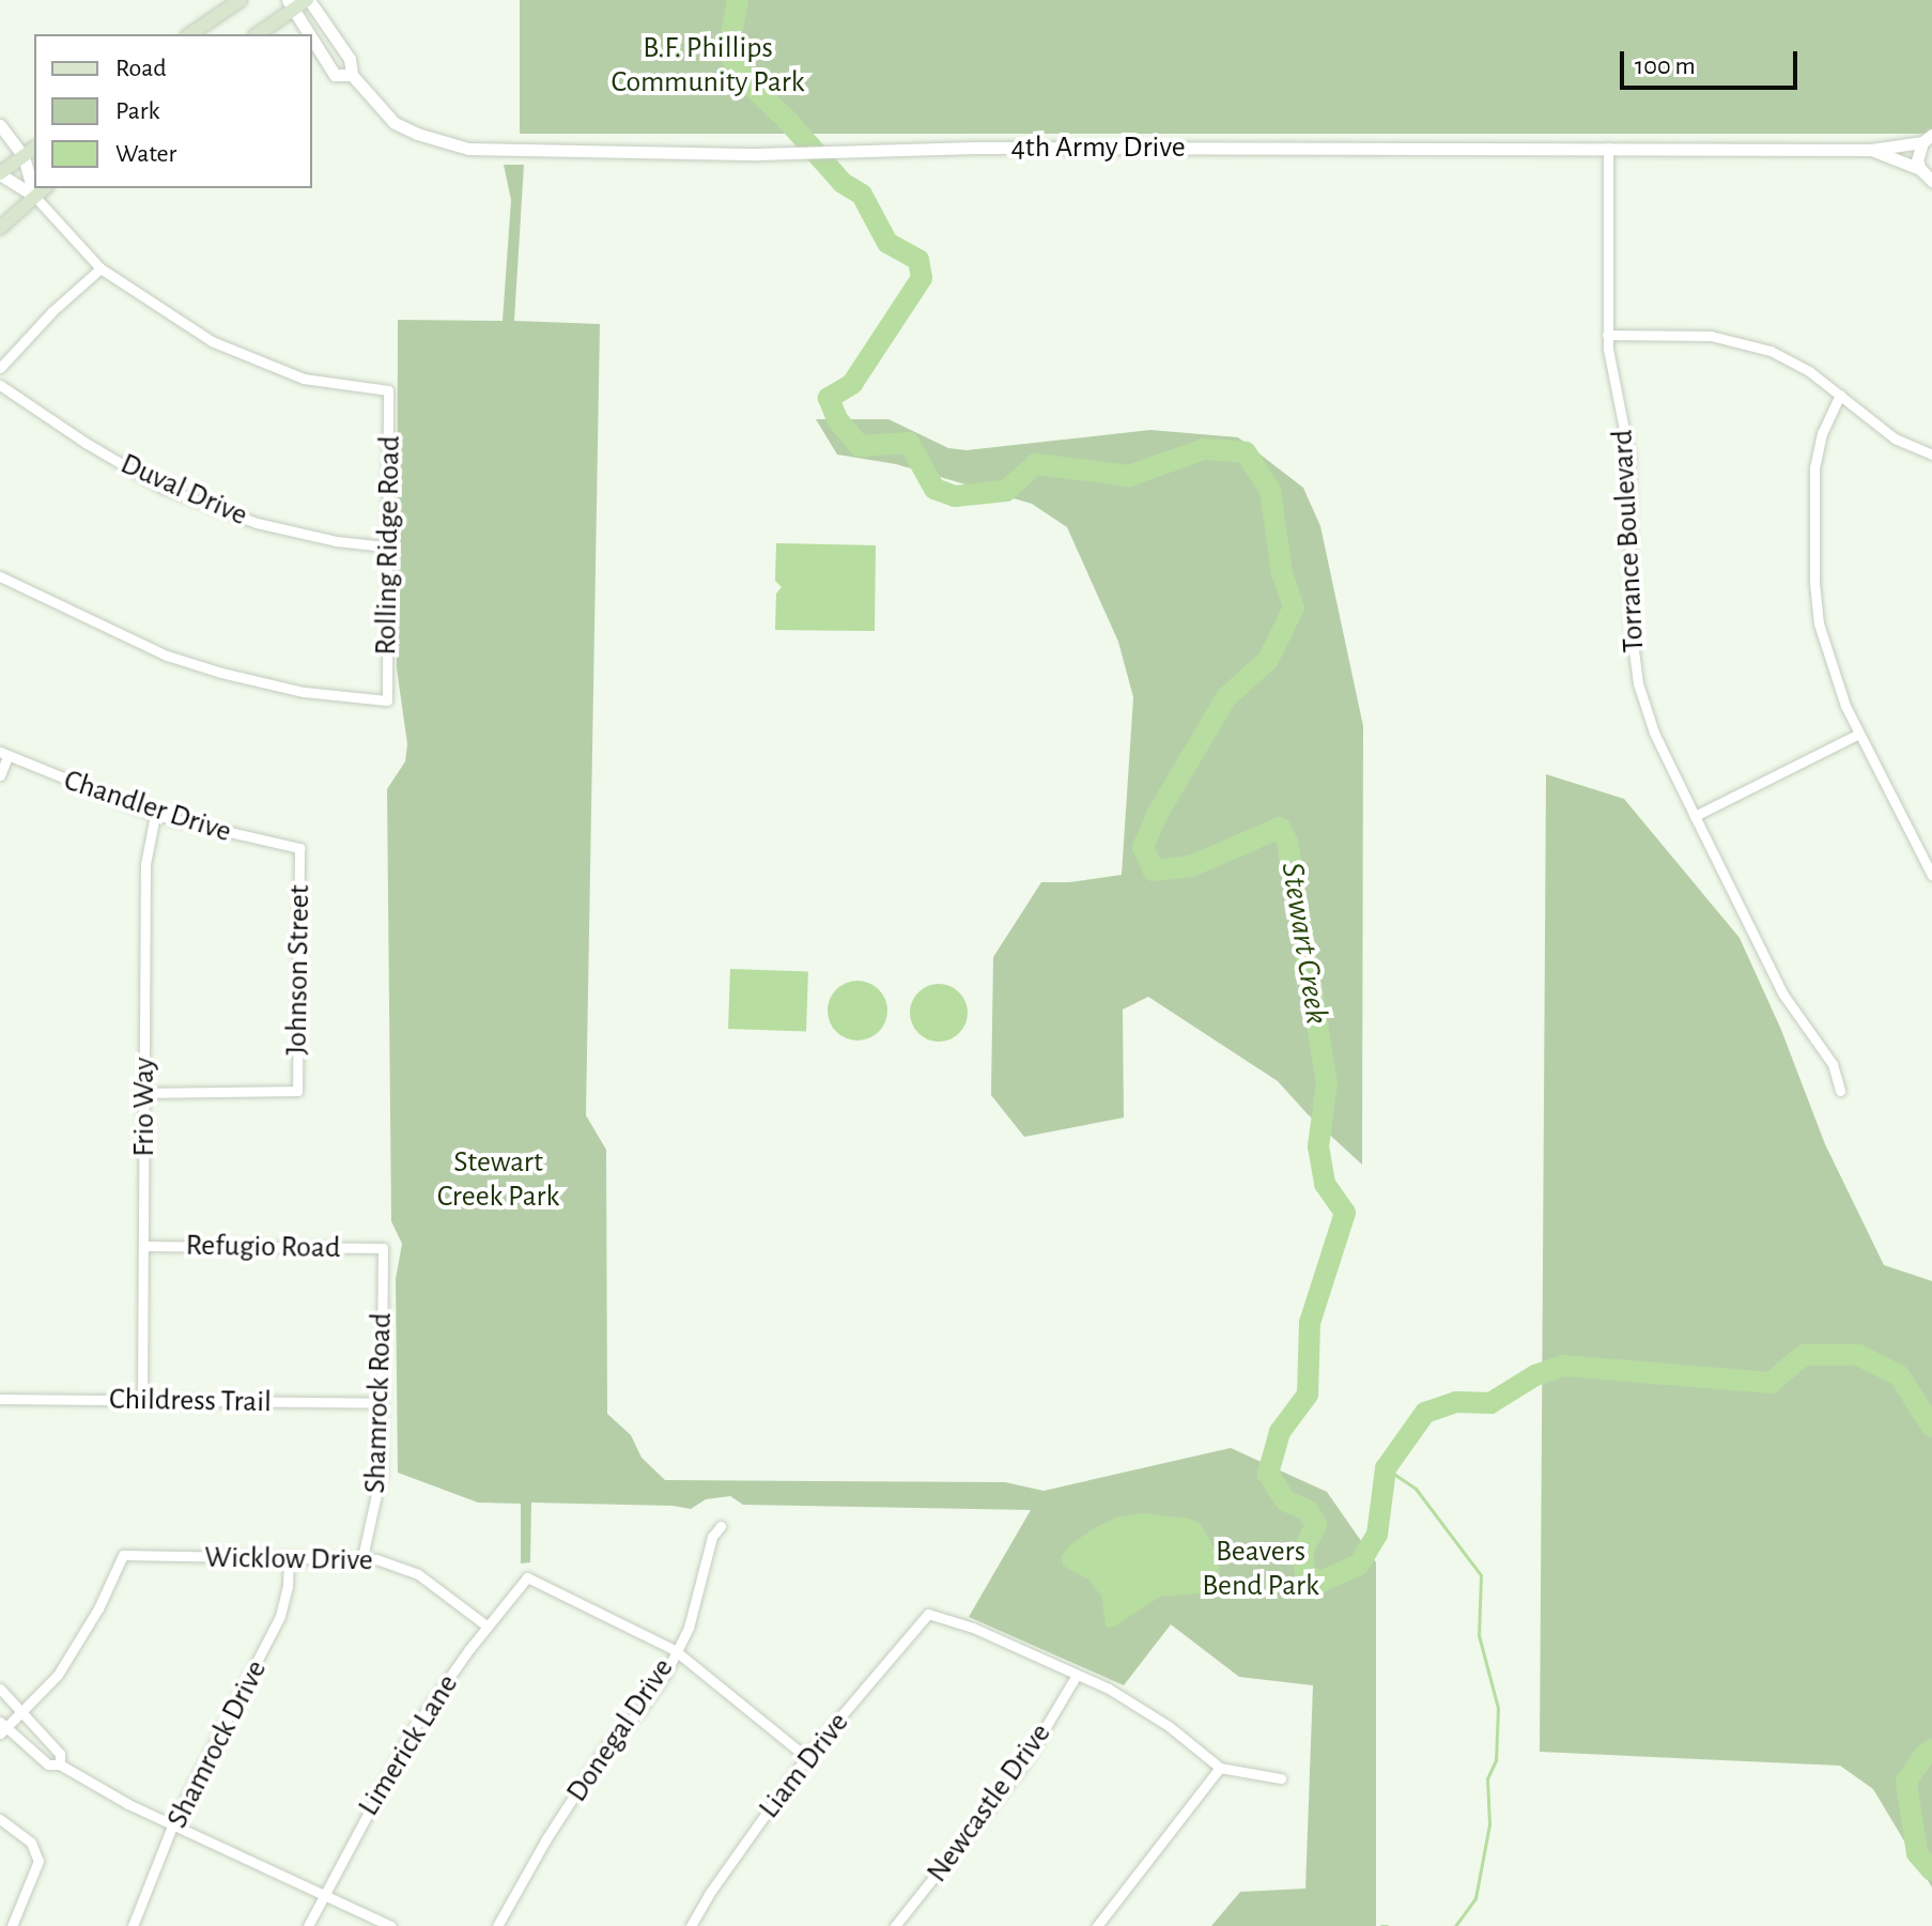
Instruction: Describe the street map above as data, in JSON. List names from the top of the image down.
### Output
{
  "streets": {
    "street": [
      "4th Army Drive",
      "Duval Drive",
      "Torrance Boulevard",
      "Rolling Ridge Road",
      "Chandler Drive",
      "Johnson Street",
      "Frio Way",
      "Refugio Road",
      "Childress Trail",
      "Shamrock Road",
      "Wicklow Drive",
      "Donegal Drive",
      "Shamrock Drive",
      "Limerick Lane",
      "Liam Drive",
      "Newcastle Drive"
    ]
  },
  "crossings": [
    ["4th Army Drive", "Torrance Boulevard"],
    ["Duval Drive", "Rolling Ridge Road"],
    ["Chandler Drive", "Johnson Street"],
    ["Chandler Drive", "Frio Way"],
    ["Johnson Street", "Frio Way"],
    ["Frio Way", "Refugio Road"],
    ["Frio Way", "Childress Trail"],
    ["Refugio Road", "Shamrock Road"],
    ["Childress Trail", "Shamrock Road"],
    ["Shamrock Road", "Wicklow Drive"],
    ["Wicklow Drive", "Shamrock Drive"],
    ["Wicklow Drive", "Limerick Lane"],
    ["Donegal Drive", "Limerick Lane"],
    ["Liam Drive", "Newcastle Drive"]
  ],
  "water": ["Stewart Creek"],
  "parks": ["B.F. Phillips Community Park", "Stewart Creek Park", "Beavers Bend Park"],
  "legend": ["Road", "Park", "Water"],
  "scale_bar": "100 m"
}
